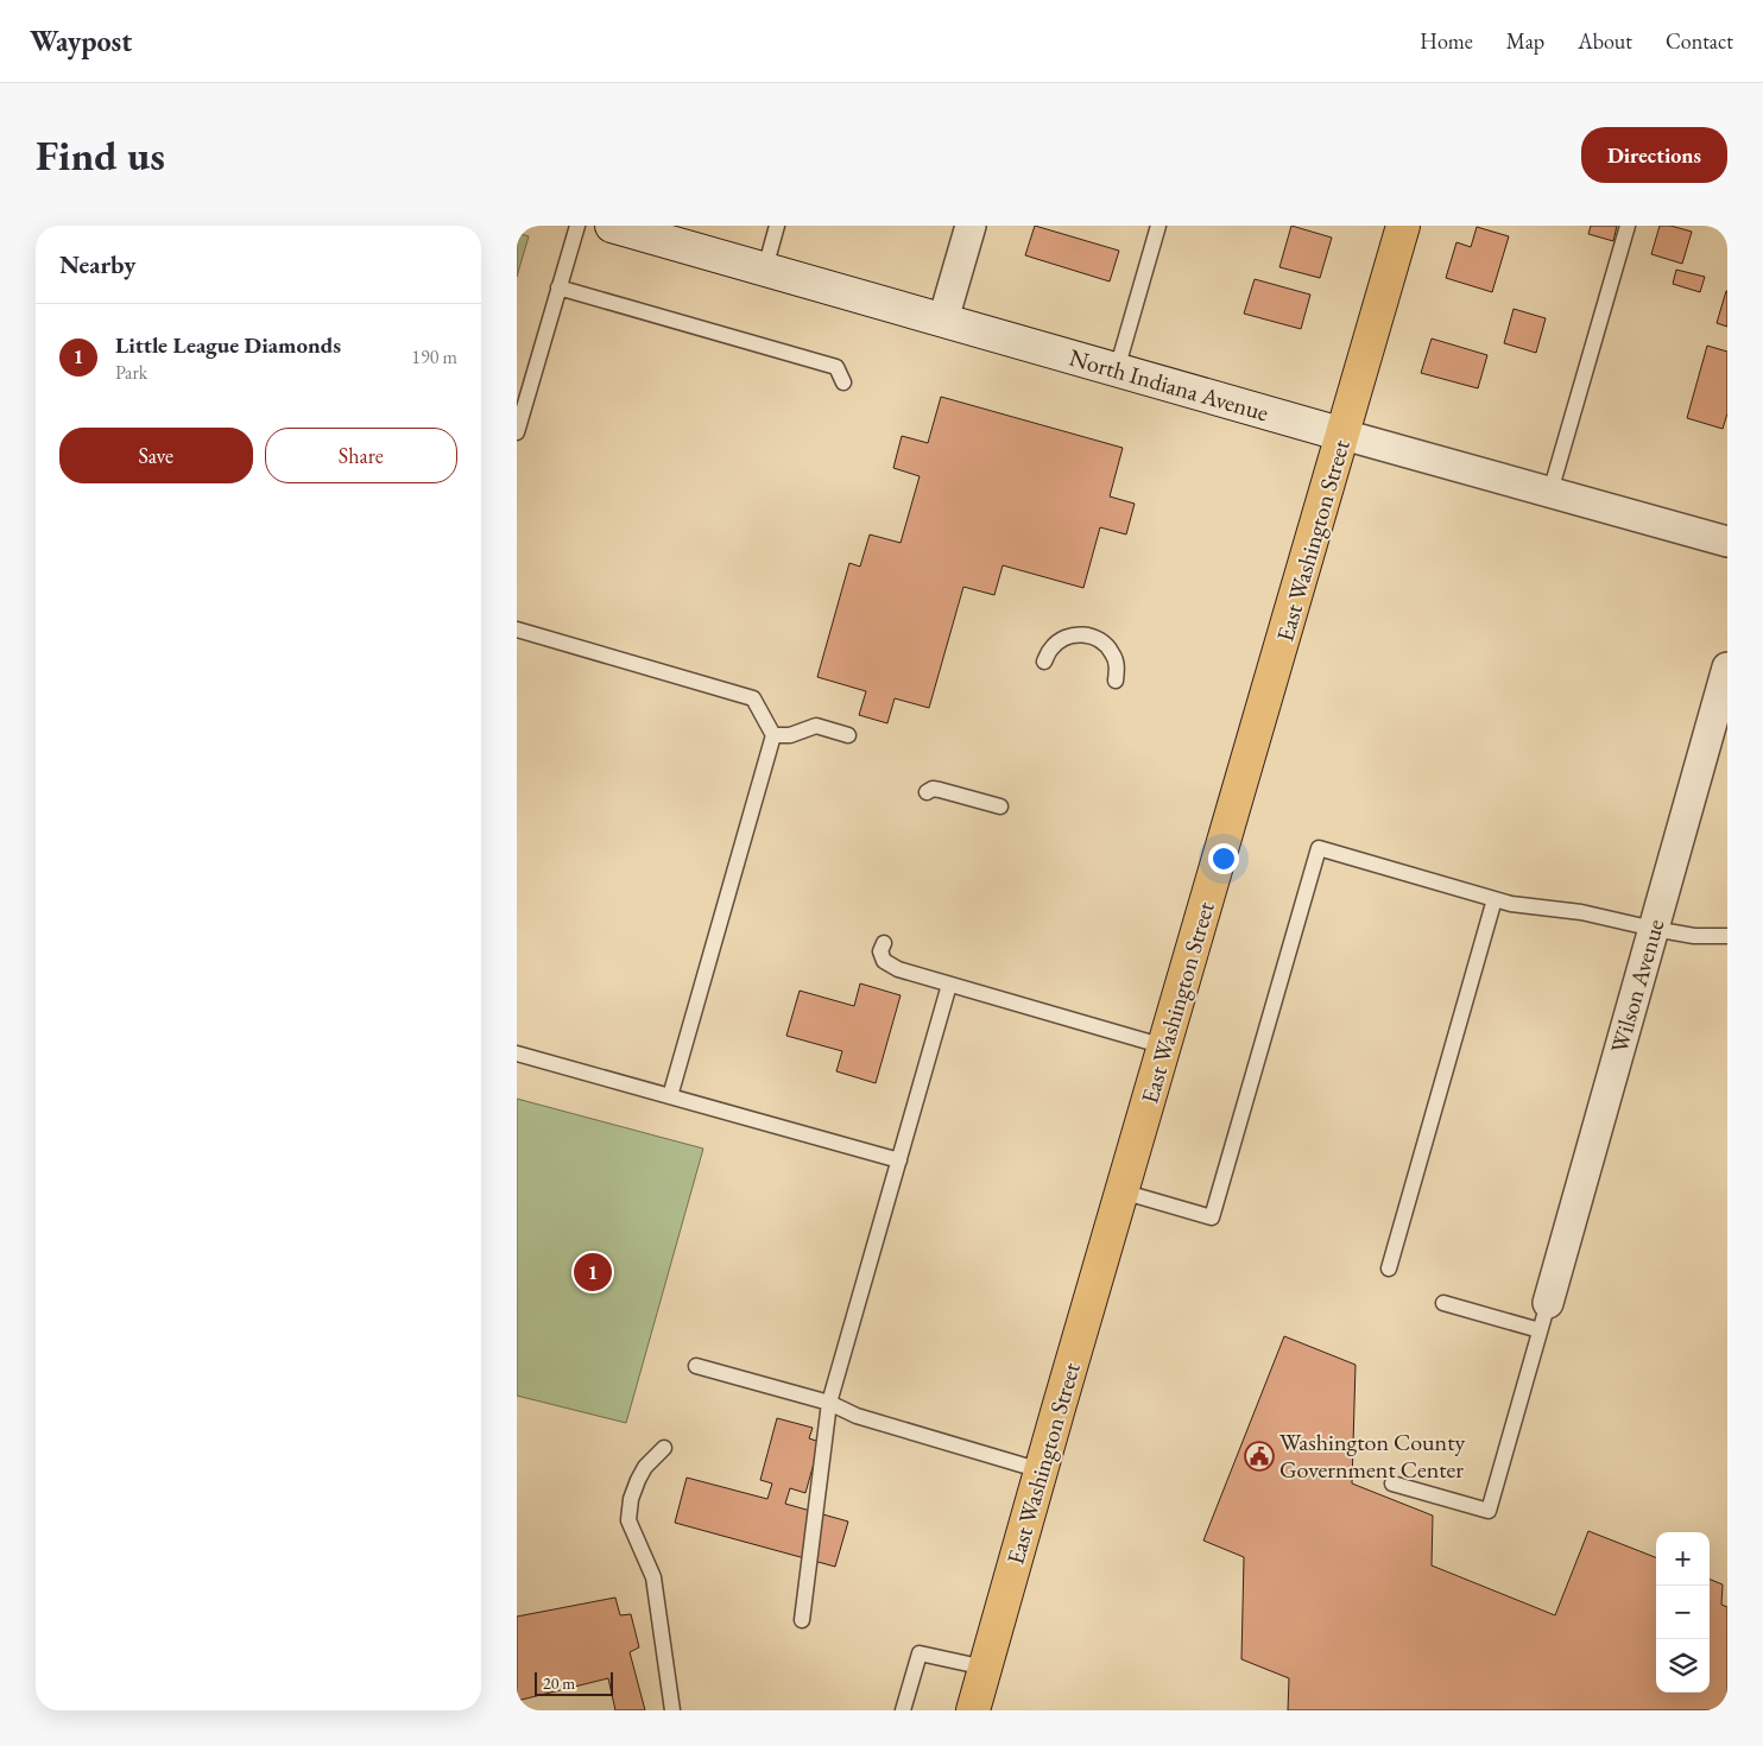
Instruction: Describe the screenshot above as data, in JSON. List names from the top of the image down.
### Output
{
  "streets": {
    "main road": ["East Washington Street"],
    "street": ["North Indiana Avenue", "Wilson Avenue"]
  },
  "crossings": [
    ["North Indiana Avenue", "East Washington Street"]
  ],
  "places": {
    "public building": ["Washington County Government Center"]
  },
  "scale_bar": "20 m",
  "page": {
    "header": "Waypost",
    "nav": [
      "Home",
      "Map",
      "About",
      "Contact"
    ],
    "buttons": [
      "Directions",
      ["Save", "Share"]
    ],
    "title": "Find us",
    "heading": "Nearby",
    "list": [
      {
        "mark": "1",
        "name": "Little League Diamonds",
        "note": "Park",
        "value": "190 m"
      }
    ],
    "pins": "1",
    "map_buttons": ["+", "−"],
    "scale": "20 m"
  }
}
